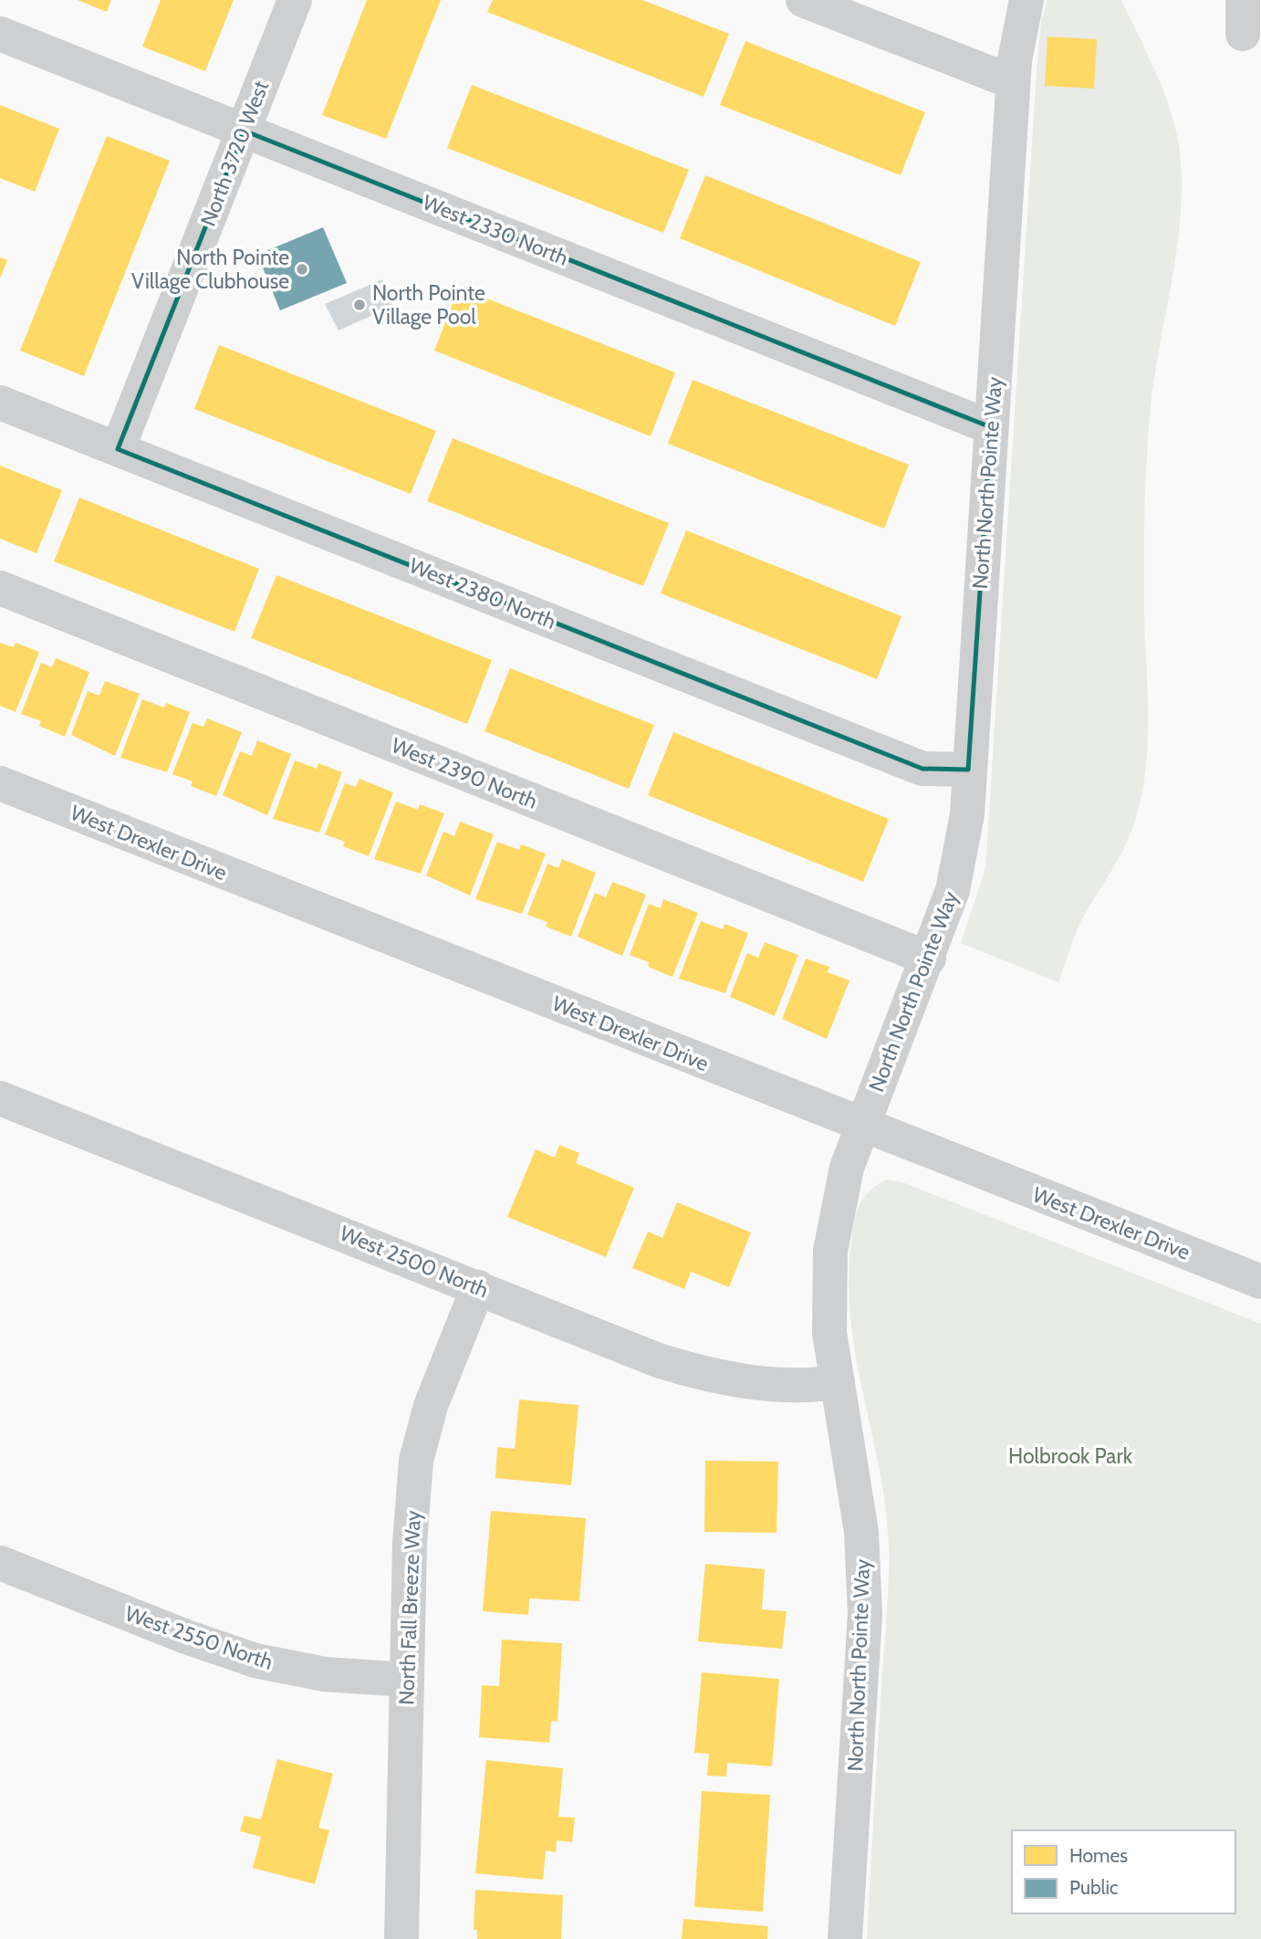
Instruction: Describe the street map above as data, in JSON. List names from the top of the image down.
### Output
{
  "streets": {
    "street": [
      "North 3720 West",
      "West 2330 North",
      "North North Pointe Way",
      "West 2380 North",
      "West 2390 North",
      "West Drexler Drive",
      "West 2500 North",
      "North Fall Breeze Way",
      "West 2550 North"
    ]
  },
  "crossings": [
    ["North 3720 West", "West 2330 North"],
    ["North 3720 West", "West 2380 North"],
    ["West 2330 North", "North North Pointe Way"],
    ["North North Pointe Way", "West 2380 North"],
    ["North North Pointe Way", "West 2390 North"],
    ["North North Pointe Way", "West Drexler Drive"],
    ["North North Pointe Way", "West 2500 North"],
    ["West 2500 North", "North Fall Breeze Way"],
    ["North Fall Breeze Way", "West 2550 North"]
  ],
  "parks": ["Holbrook Park"],
  "places": ["North Pointe Village Clubhouse", "North Pointe Village Pool"],
  "legend": ["Homes", "Public"]
}
